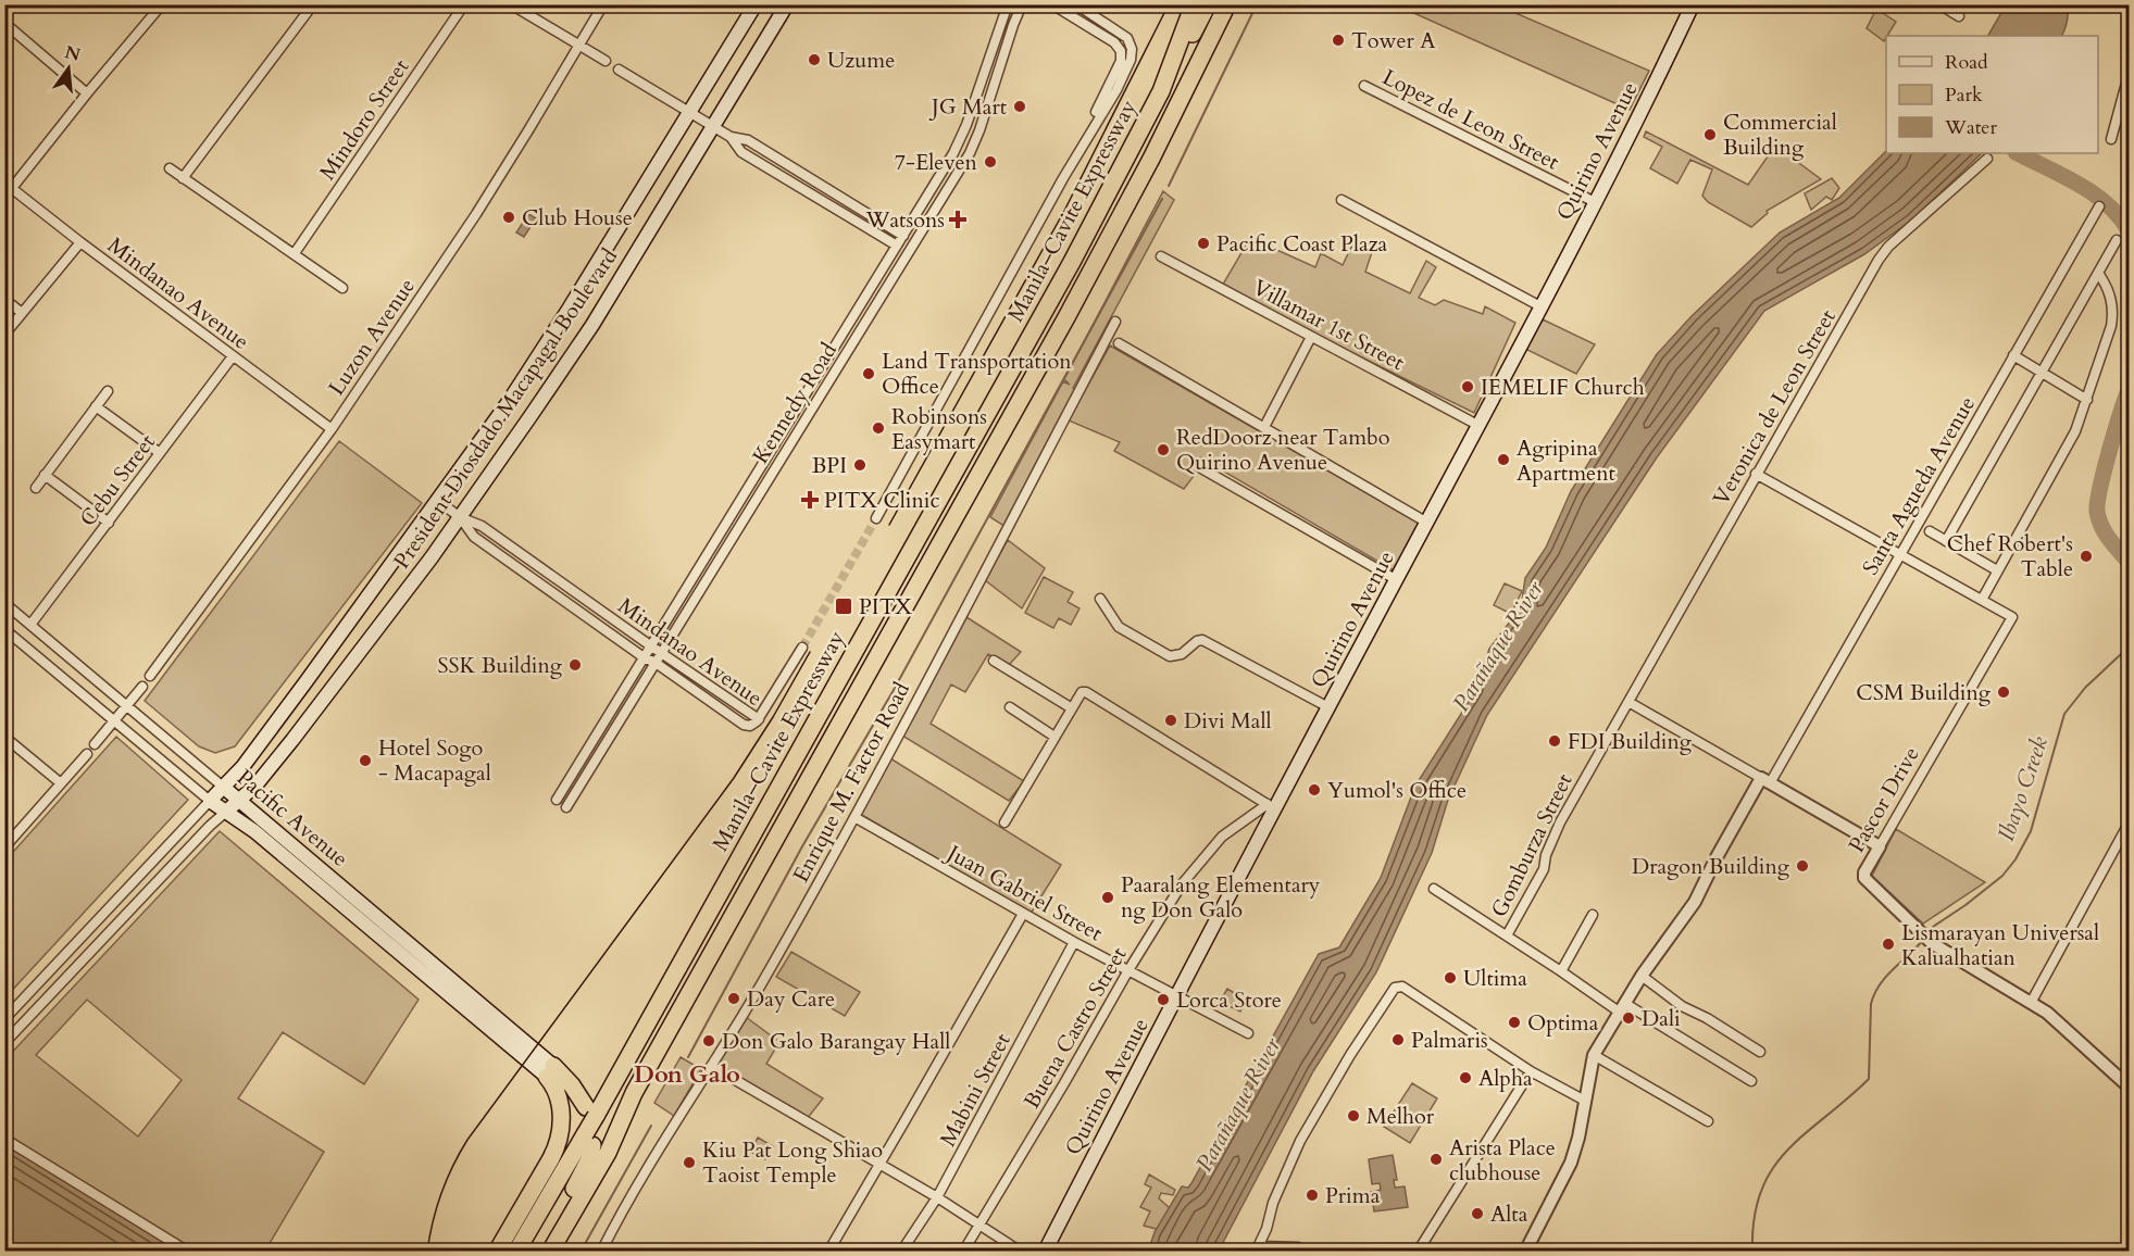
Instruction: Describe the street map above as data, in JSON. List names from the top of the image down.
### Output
{
  "streets": {
    "highway": ["Manila–Cavite Expressway"],
    "main road": ["Quirino Avenue", "President Diosdado Macapagal Boulevard", "Pacific Avenue"],
    "street": [
      "Mindoro Street",
      "Lopez de Leon Street",
      "Mindanao Avenue",
      "Villamar 1st Street",
      "Luzon Avenue",
      "Kennedy Road",
      "Veronica de Leon Street",
      "Cebu Street",
      "Santa Agueda Avenue",
      "Enrique M. Factor Road",
      "Pascor Drive",
      "Gomburza Street",
      "Juan Gabriel Street",
      "Buena Castro Street",
      "Mabini Street"
    ]
  },
  "crossings": [
    ["Lopez de Leon Street", "Quirino Avenue"],
    ["Quirino Avenue", "Villamar 1st Street"],
    ["Quirino Avenue", "Juan Gabriel Street"],
    ["Quirino Avenue", "Buena Castro Street"],
    ["Mindanao Avenue", "Luzon Avenue"],
    ["Mindanao Avenue", "Kennedy Road"],
    ["Mindanao Avenue", "President Diosdado Macapagal Boulevard"],
    ["Mindanao Avenue", "Cebu Street"],
    ["Veronica de Leon Street", "Gomburza Street"],
    ["President Diosdado Macapagal Boulevard", "Pacific Avenue"],
    ["Cebu Street", "Pacific Avenue"],
    ["Enrique M. Factor Road", "Juan Gabriel Street"],
    ["Juan Gabriel Street", "Buena Castro Street"],
    ["Juan Gabriel Street", "Mabini Street"]
  ],
  "districts": ["Don Galo"],
  "water": ["Parañaque River", "Ibayo Creek"],
  "places": {
    "other": [
      "Tower A",
      "Uzume",
      "JG Mart",
      "Commercial Building",
      "7-Eleven",
      "Club House",
      "Pacific Coast Plaza",
      "Land Transportation Office",
      "IEMELIF Church",
      "Robinsons Easymart",
      "RedDoorz near Tambo Quirino Avenue",
      "Agripina Apartment",
      "BPI",
      "Chef Robert's Table",
      "SSK Building",
      "CSM Building",
      "Divi Mall",
      "FDI Building",
      "Hotel Sogo - Macapagal",
      "Yumol's Office",
      "Dragon Building",
      "Paaralang Elementary ng Don Galo",
      "Lismarayan Universal Kalualhatian",
      "Ultima",
      "Day Care",
      "Lorca Store",
      "Dali",
      "Optima",
      "Palmaris",
      "Don Galo Barangay Hall",
      "Alpha",
      "Melhor",
      "Arista Place clubhouse",
      "Kiu Pat Long Shiao Taoist Temple",
      "Prima",
      "Alta"
    ],
    "health": ["Watsons", "PITX Clinic"],
    "transit": ["PITX"]
  },
  "legend": ["Road", "Park", "Water"],
  "north": "top"
}
